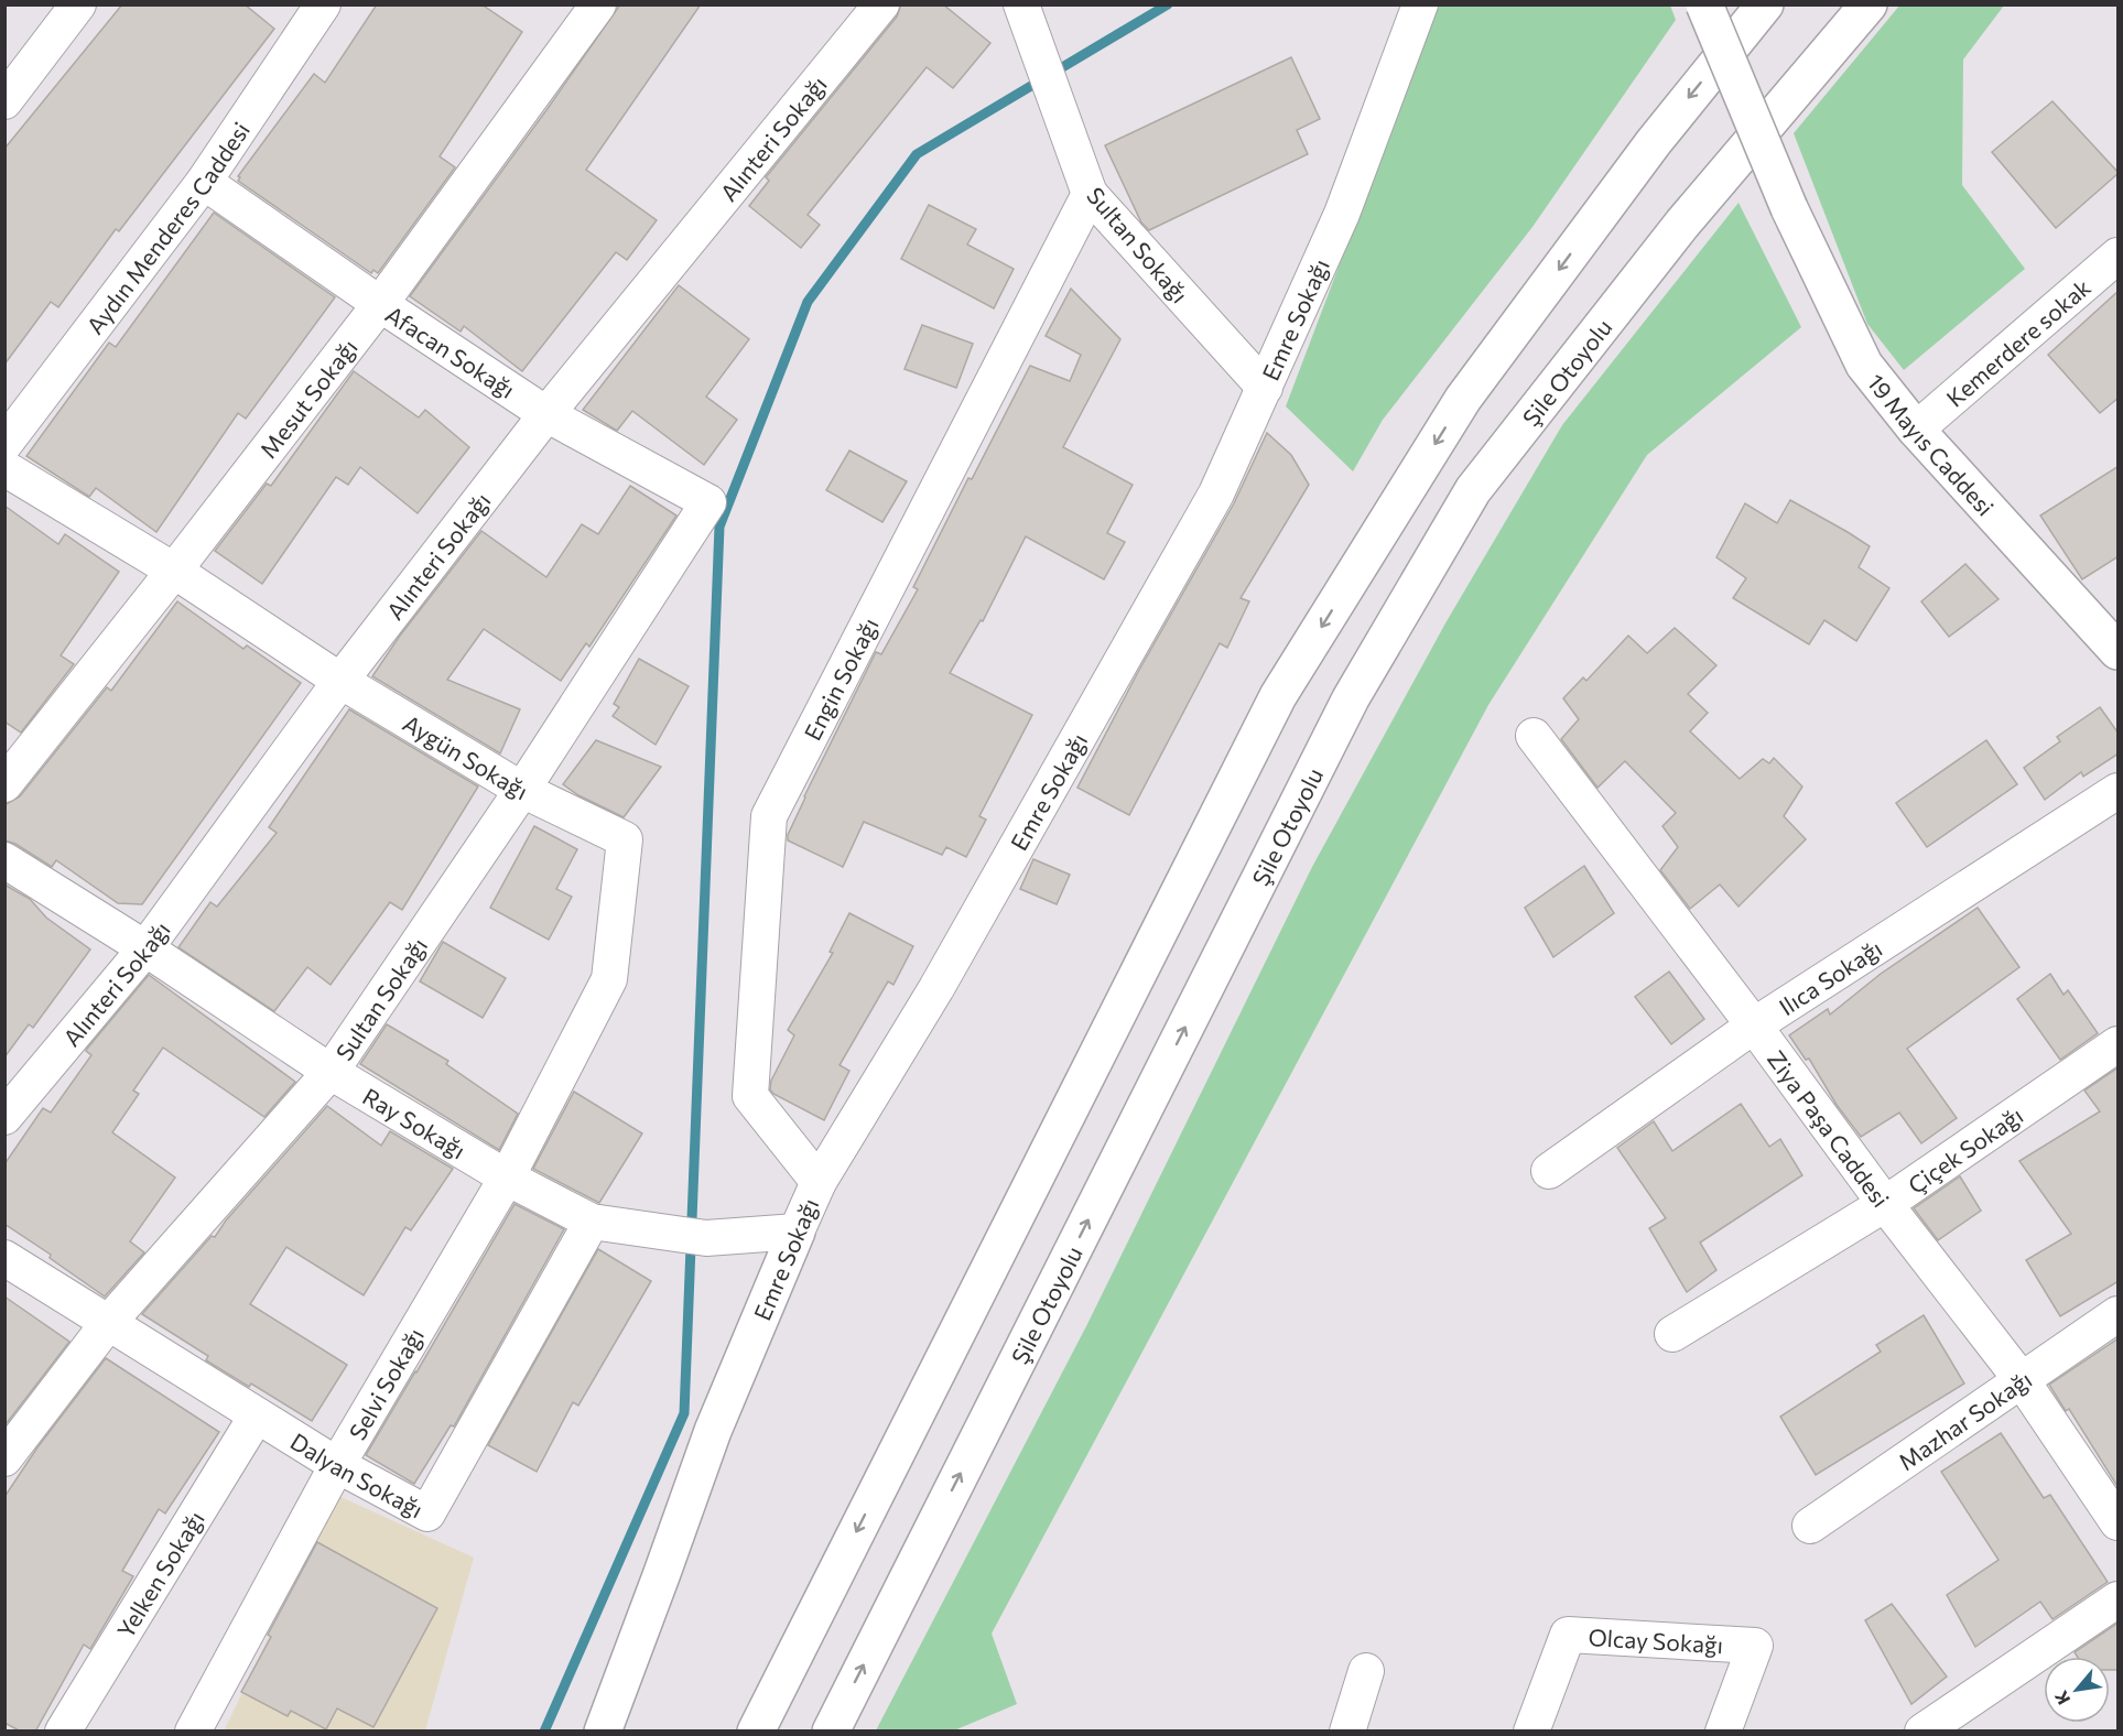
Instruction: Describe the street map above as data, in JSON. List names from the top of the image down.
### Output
{
  "streets": {
    "main road": ["Emre Sokağı", "Şile Otoyolu", "19 Mayıs Caddesi"],
    "street": [
      "Alınteri Sokağı",
      "Aydın Menderes Caddesi",
      "Sultan Sokağı",
      "Kemerdere sokak",
      "Afacan Sokağı",
      "Mesut Sokağı",
      "Engin Sokağı",
      "Aygün Sokağı",
      "Ilıca Sokağı",
      "Ray Sokağı",
      "Ziya Paşa Caddesi",
      "Çiçek Sokağı",
      "Selvi Sokağı",
      "Mazhar Sokağı",
      "Dalyan Sokağı",
      "Yelken Sokağı",
      "Olcay Sokağı"
    ]
  },
  "crossings": [
    ["Alınteri Sokağı", "Afacan Sokağı"],
    ["Alınteri Sokağı", "Aygün Sokağı"],
    ["Alınteri Sokağı", "Ray Sokağı"],
    ["Aydın Menderes Caddesi", "Afacan Sokağı"],
    ["Sultan Sokağı", "Emre Sokağı"],
    ["Sultan Sokağı", "Afacan Sokağı"],
    ["Sultan Sokağı", "Engin Sokağı"],
    ["Sultan Sokağı", "Aygün Sokağı"],
    ["Sultan Sokağı", "Ray Sokağı"],
    ["Sultan Sokağı", "Dalyan Sokağı"],
    ["Emre Sokağı", "Engin Sokağı"],
    ["Emre Sokağı", "Ray Sokağı"],
    ["Kemerdere sokak", "19 Mayıs Caddesi"],
    ["Afacan Sokağı", "Mesut Sokağı"],
    ["Mesut Sokağı", "Aygün Sokağı"],
    ["Aygün Sokağı", "Ray Sokağı"],
    ["Aygün Sokağı", "Selvi Sokağı"],
    ["Ilıca Sokağı", "Ziya Paşa Caddesi"],
    ["Ray Sokağı", "Selvi Sokağı"],
    ["Ray Sokağı", "Dalyan Sokağı"],
    ["Ziya Paşa Caddesi", "Çiçek Sokağı"],
    ["Ziya Paşa Caddesi", "Mazhar Sokağı"],
    ["Selvi Sokağı", "Dalyan Sokağı"],
    ["Dalyan Sokağı", "Yelken Sokağı"]
  ],
  "north": "bottom left"
}
